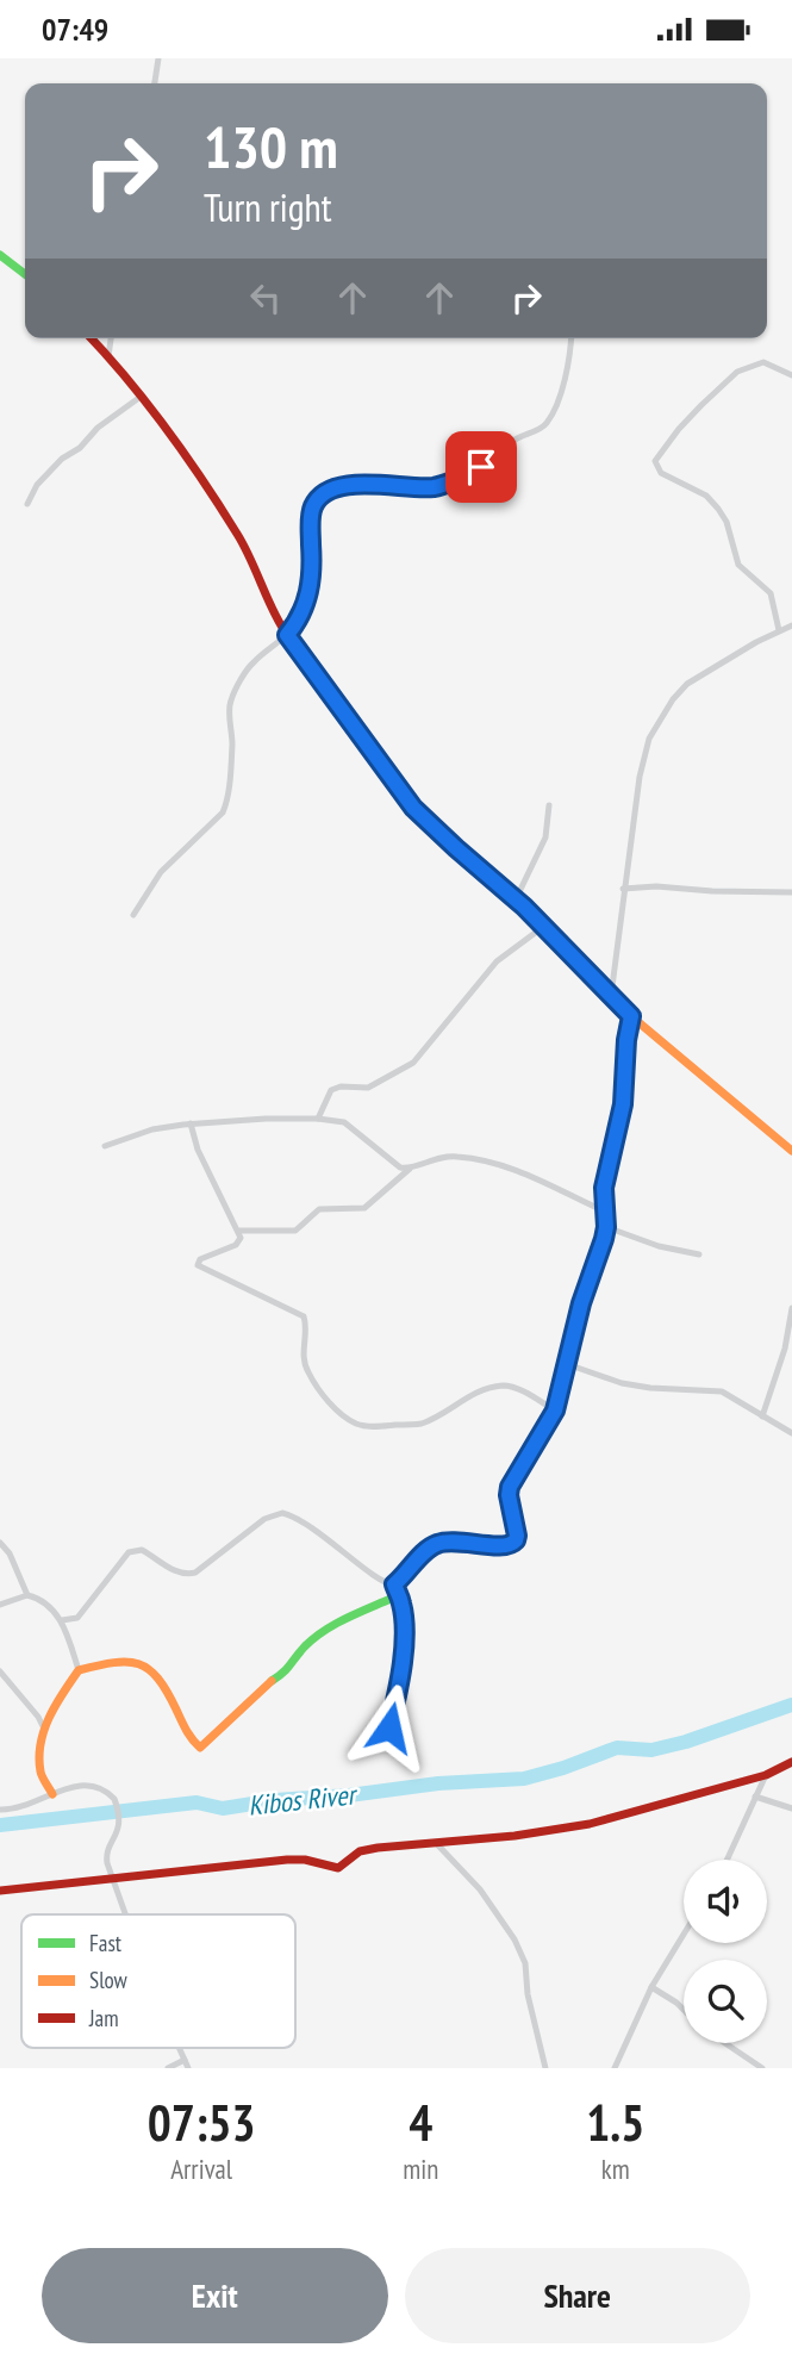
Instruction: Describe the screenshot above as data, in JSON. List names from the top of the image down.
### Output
{
  "water": ["Kibos River"],
  "legend": ["Fast", "Slow", "Jam"],
  "page": {
    "status": "07:49",
    "turn": ["130 m", "Turn right"],
    "eta": [
      "07:53",
      "Arrival",
      "4",
      "min",
      "1.5",
      "km"
    ],
    "buttons": ["Exit", "Share"]
  }
}
